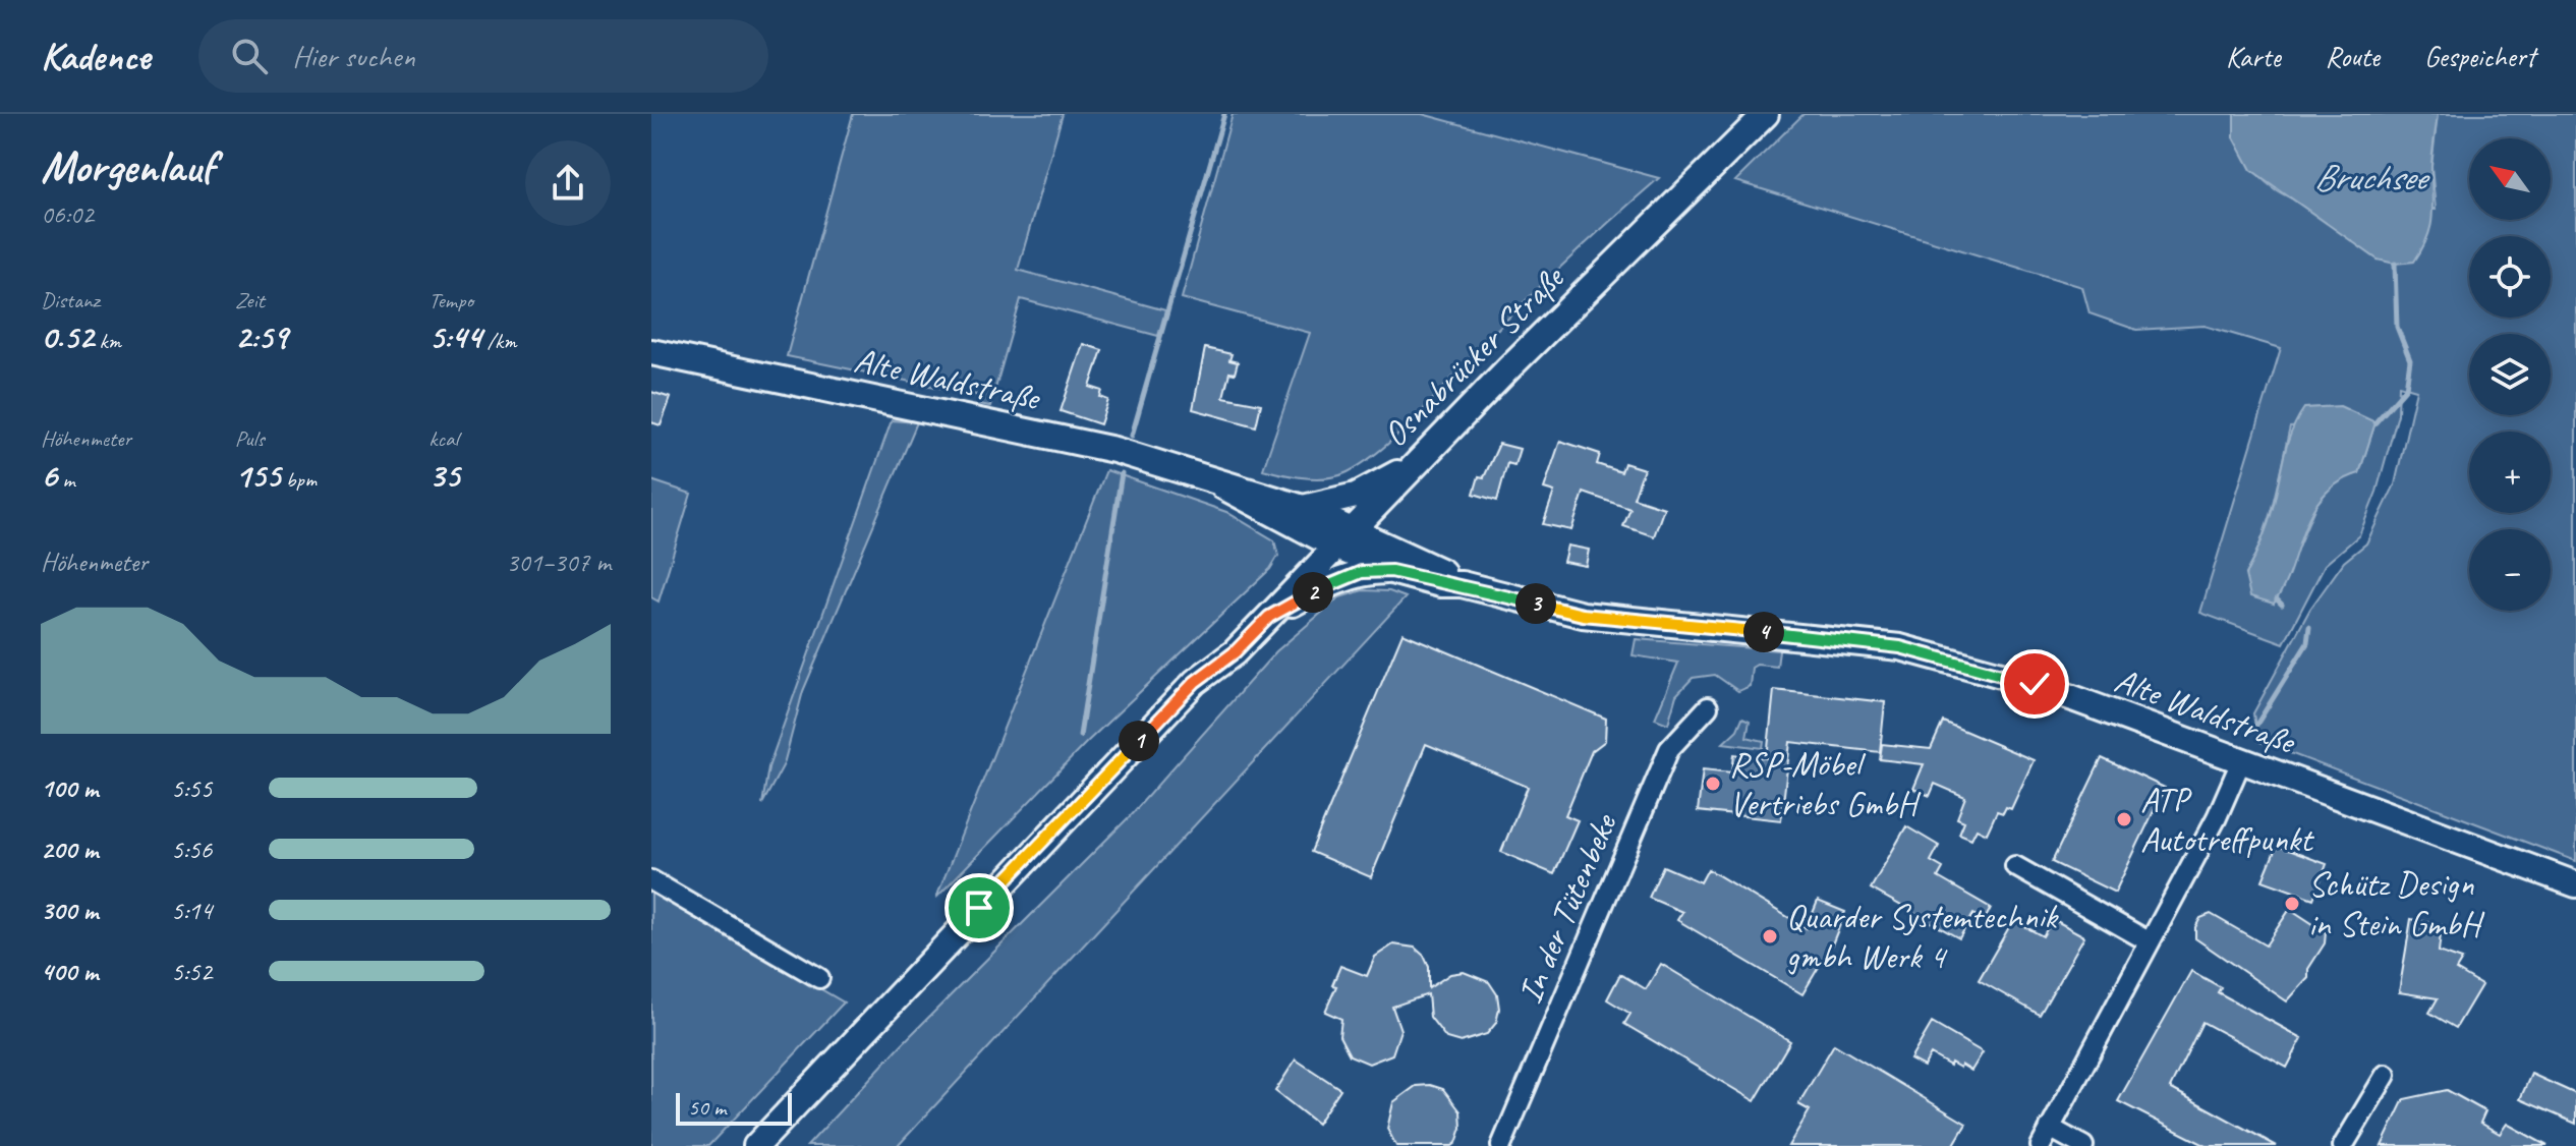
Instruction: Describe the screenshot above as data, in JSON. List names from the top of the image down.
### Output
{
  "streets": {
    "main road": ["Osnabrücker Straße", "Alte Waldstraße"],
    "street": ["In der Tütenbeke"]
  },
  "crossings": [
    ["Osnabrücker Straße", "Alte Waldstraße"]
  ],
  "water": ["Bruchsee"],
  "places": [
    "RSP-Möbel Vertriebs GmbH",
    "ATP Autotreffpunkt",
    "Schütz Design in Stein GmbH",
    "Quarder Systemtechnik gmbh Werk 4"
  ],
  "scale_bar": "50 m",
  "north": "top left",
  "page": {
    "header": "Kadence",
    "search": "Hier suchen",
    "nav": ["Karte", "Route", "Gespeichert"],
    "heading": ["Morgenlauf", "06:02"],
    "map_buttons": ["+", "−"],
    "stats": [
      ["Distanz", "0.52 km"],
      ["Zeit", "2:59"],
      ["Tempo", "5:44 /km"],
      ["Höhenmeter", "6 m"],
      ["Puls", "155 bpm"],
      ["kcal", "35"]
    ],
    "chart": ["Höhenmeter", "301–307 m"],
    "pins": [
      "2",
      "3",
      "4",
      "1"
    ],
    "list": [
      {
        "name": "100 m",
        "note": "5:55"
      },
      {
        "name": "200 m",
        "note": "5:56"
      },
      {
        "name": "300 m",
        "note": "5:14"
      },
      {
        "name": "400 m",
        "note": "5:52"
      }
    ],
    "scale": "50 m"
  }
}
